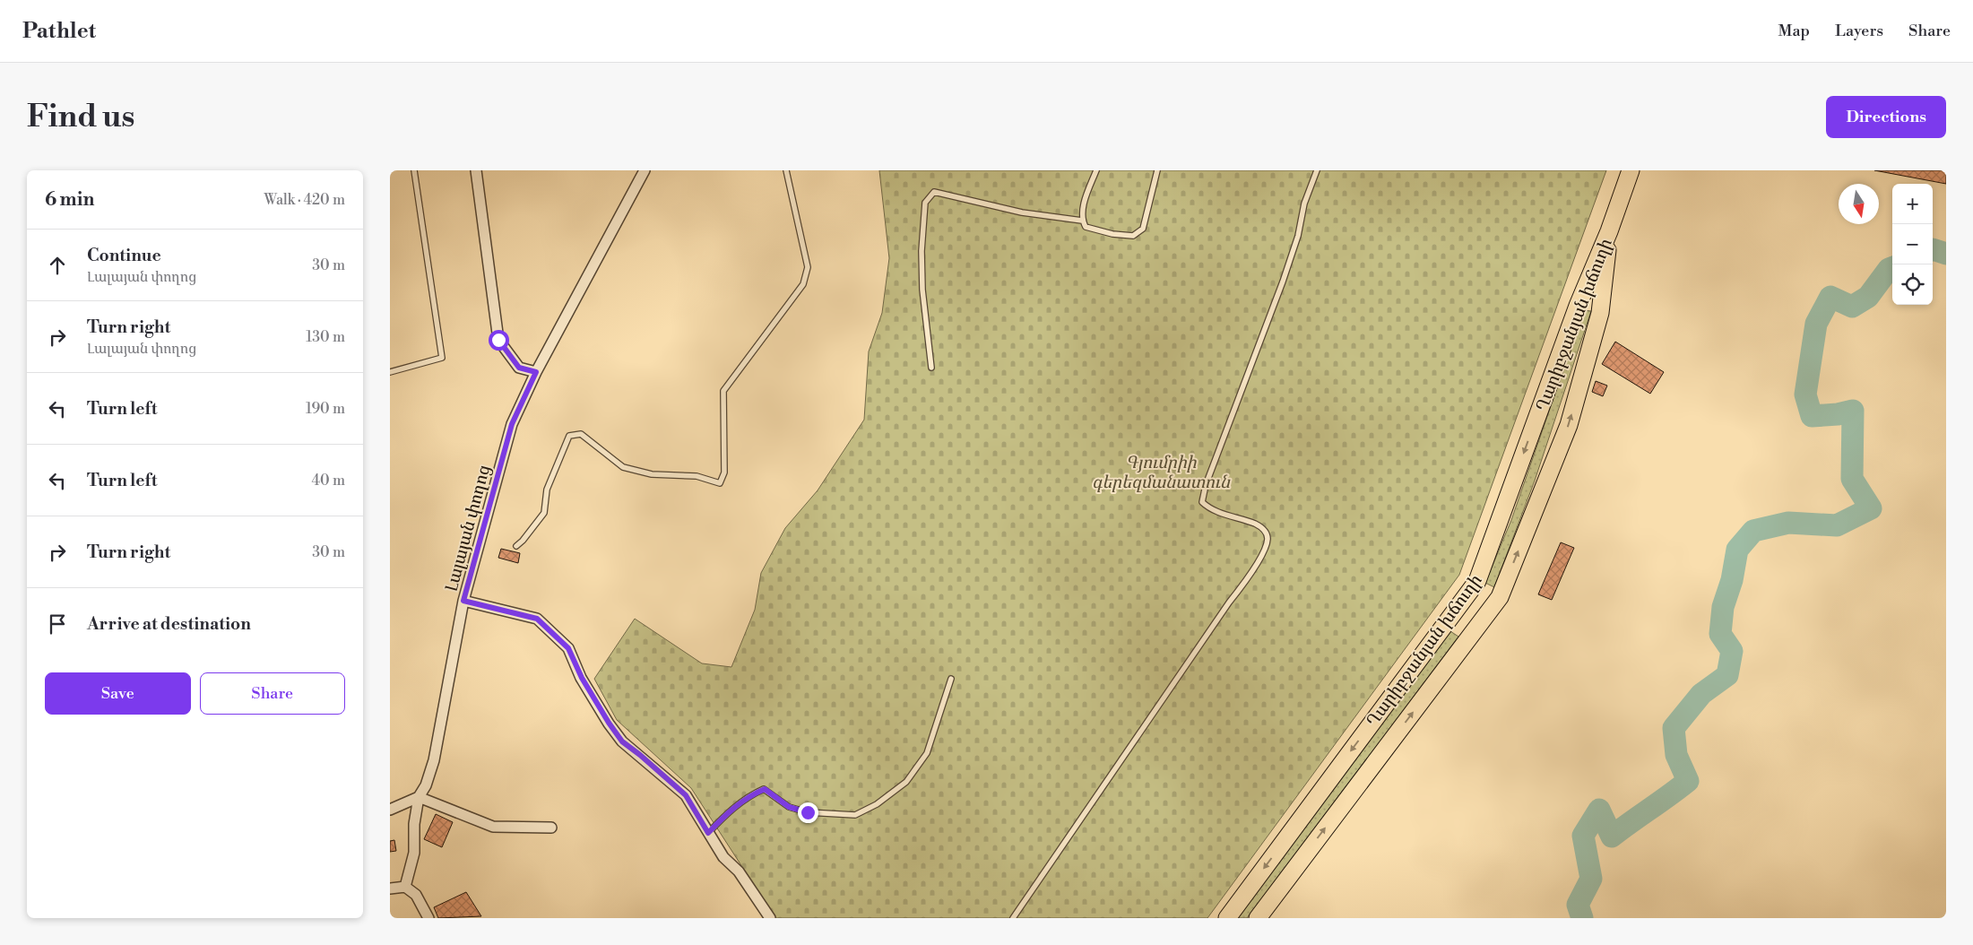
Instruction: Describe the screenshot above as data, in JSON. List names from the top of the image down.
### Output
{
  "streets": {
    "highway": ["Ղարիբջանյան խճուղի"],
    "street": ["Լալայան փողոց"]
  },
  "parks": ["Գյումրիի գերեզմանատուն"],
  "north": "bottom",
  "page": {
    "header": "Pathlet",
    "nav": ["Map", "Layers", "Share"],
    "buttons": [
      "Directions",
      ["Save", "Share"]
    ],
    "title": "Find us",
    "heading": ["6 min", "Walk · 420 m"],
    "map_buttons": ["+", "−"],
    "list": [
      ["Continue", "Լալայան փողոց", "30 m"],
      ["Turn right", "Լալայան փողոց", "130 m"],
      ["Turn left", "190 m"],
      ["Turn left", "40 m"],
      ["Turn right", "30 m"],
      "Arrive at destination"
    ]
  }
}
